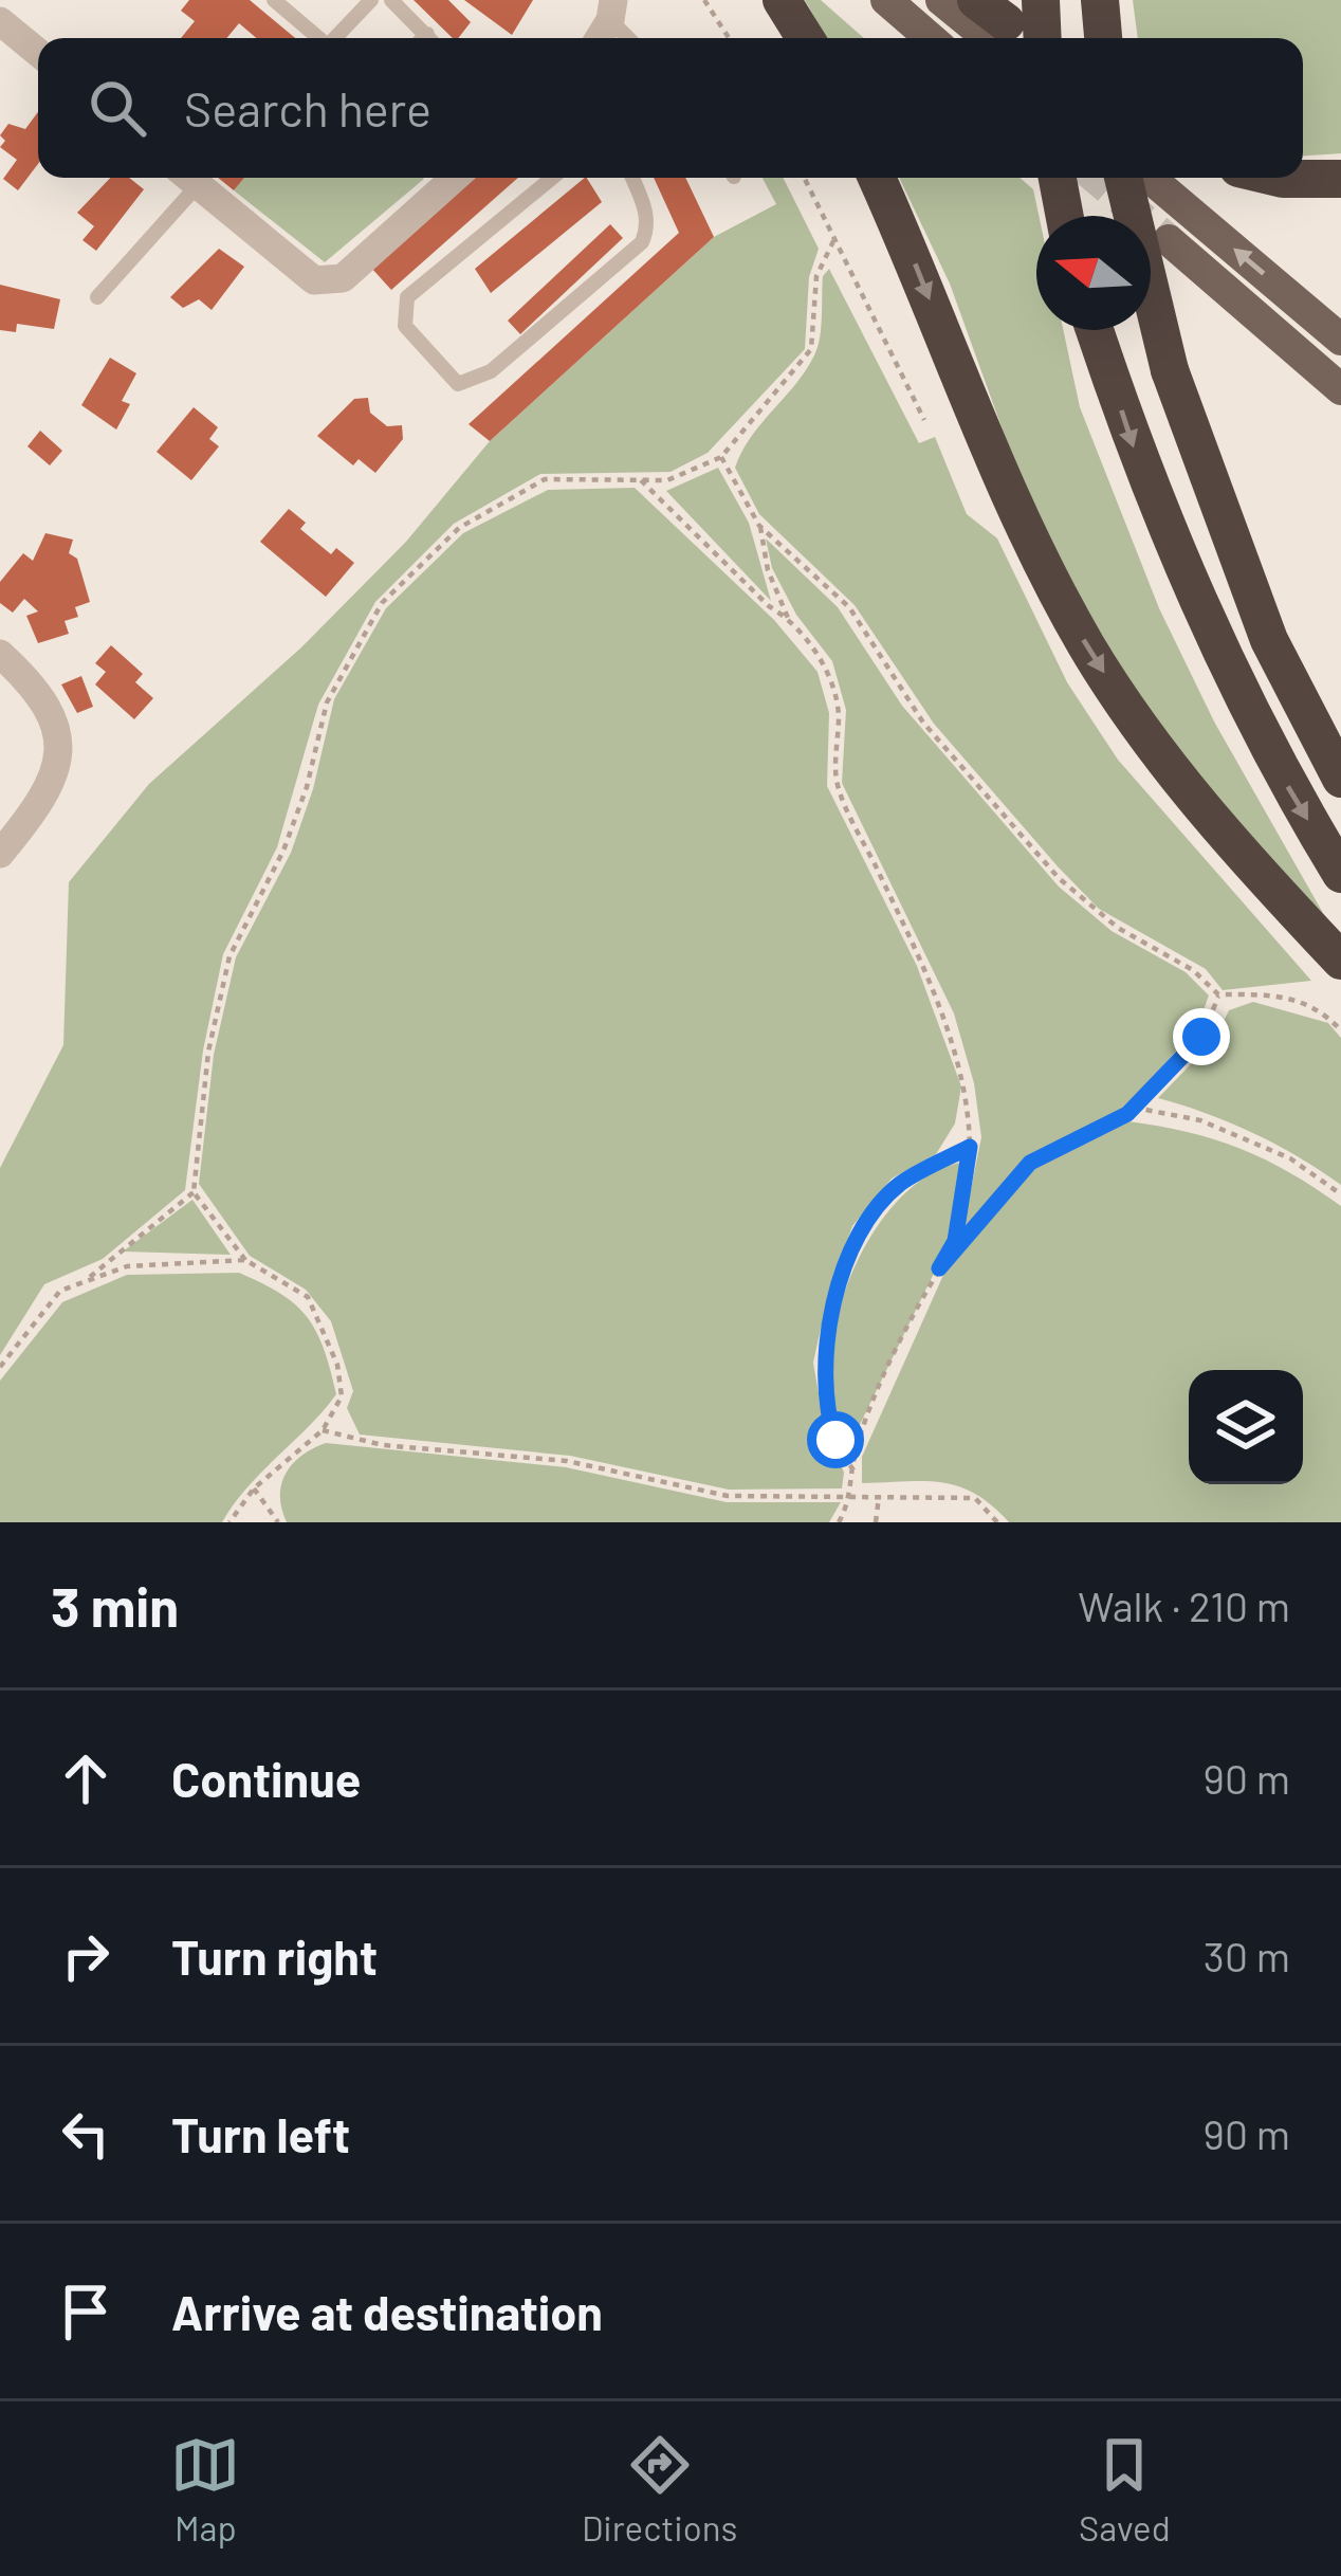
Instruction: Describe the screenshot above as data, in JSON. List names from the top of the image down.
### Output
{
  "north": "left",
  "page": {
    "search": "Search here",
    "heading": ["3 min", "Walk · 210 m"],
    "list": [
      ["Continue", "90 m"],
      ["Turn right", "30 m"],
      ["Turn left", "90 m"],
      "Arrive at destination"
    ],
    "nav": ["Map", "Directions", "Saved"]
  }
}
